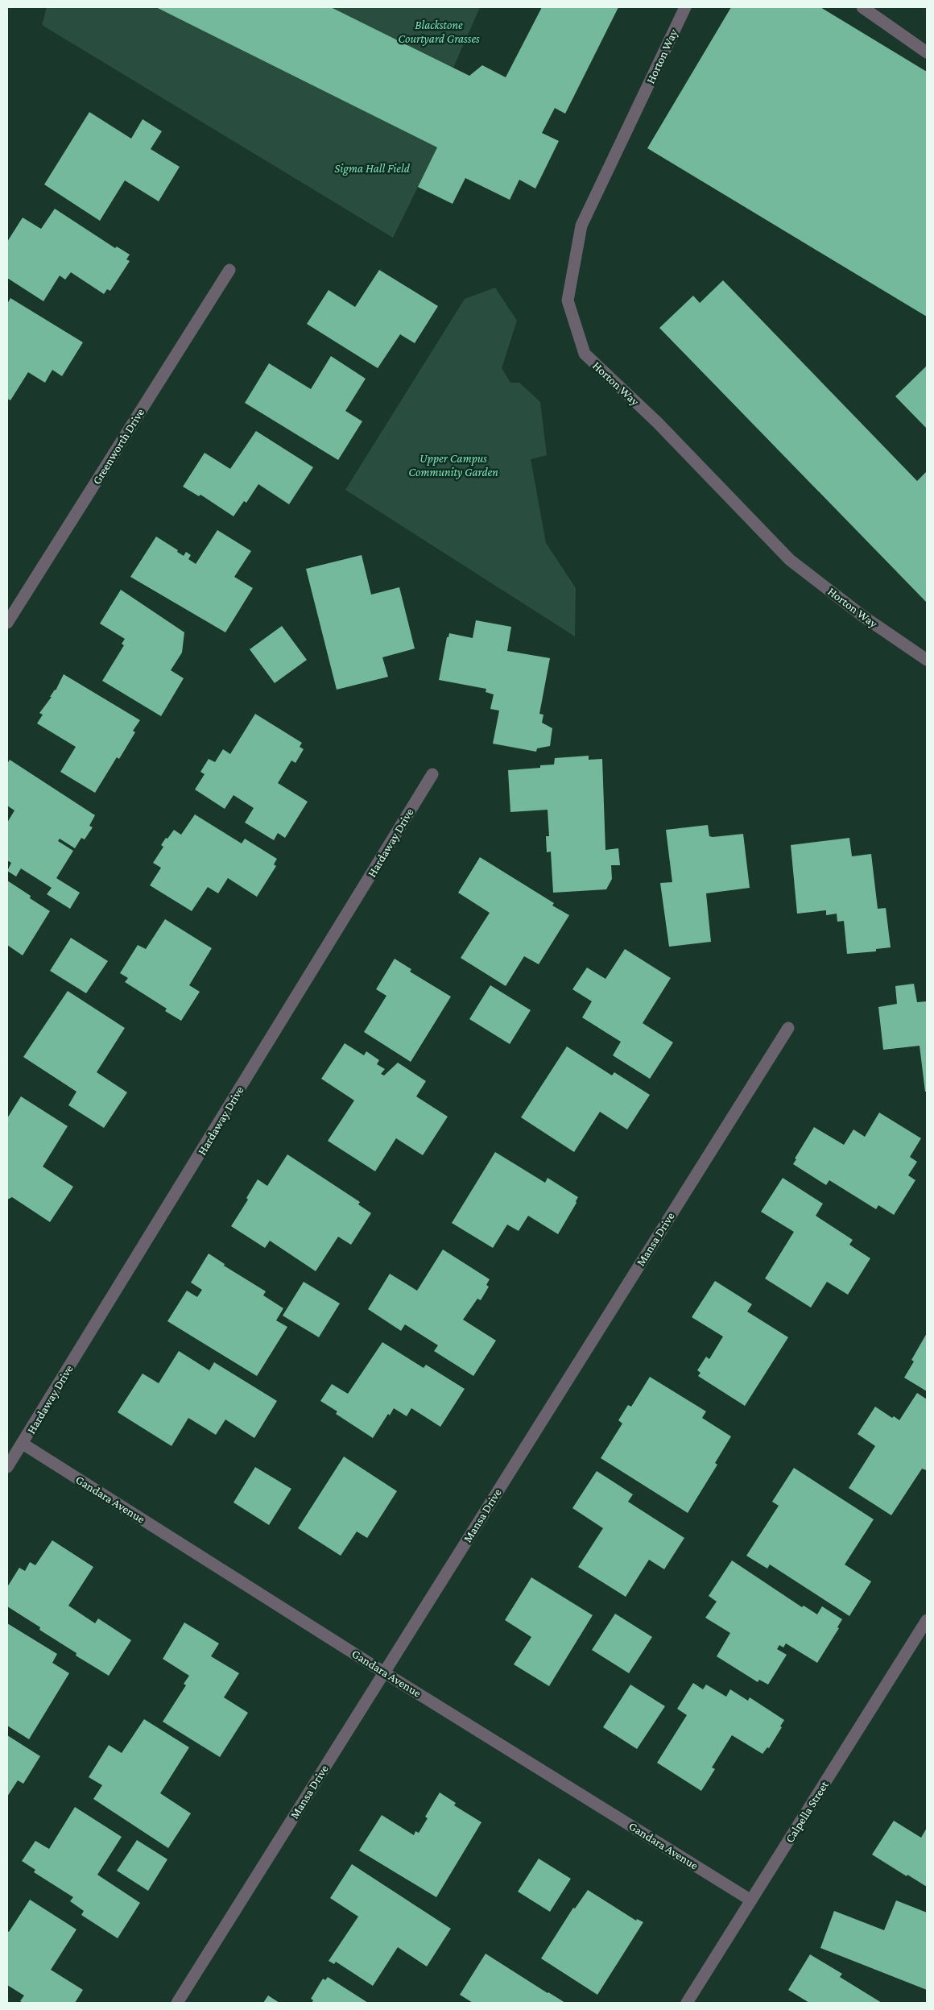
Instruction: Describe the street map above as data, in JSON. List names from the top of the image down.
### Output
{
  "streets": {
    "street": [
      "Horton Way",
      "Greenworth Drive",
      "Hardaway Drive",
      "Mansa Drive",
      "Gandara Avenue",
      "Calpella Street"
    ]
  },
  "crossings": [
    ["Hardaway Drive", "Gandara Avenue"],
    ["Mansa Drive", "Gandara Avenue"],
    ["Gandara Avenue", "Calpella Street"]
  ],
  "parks": ["Blackstone Courtyard Grasses", "Sigma Hall Field", "Upper Campus Community Garden"]
}
